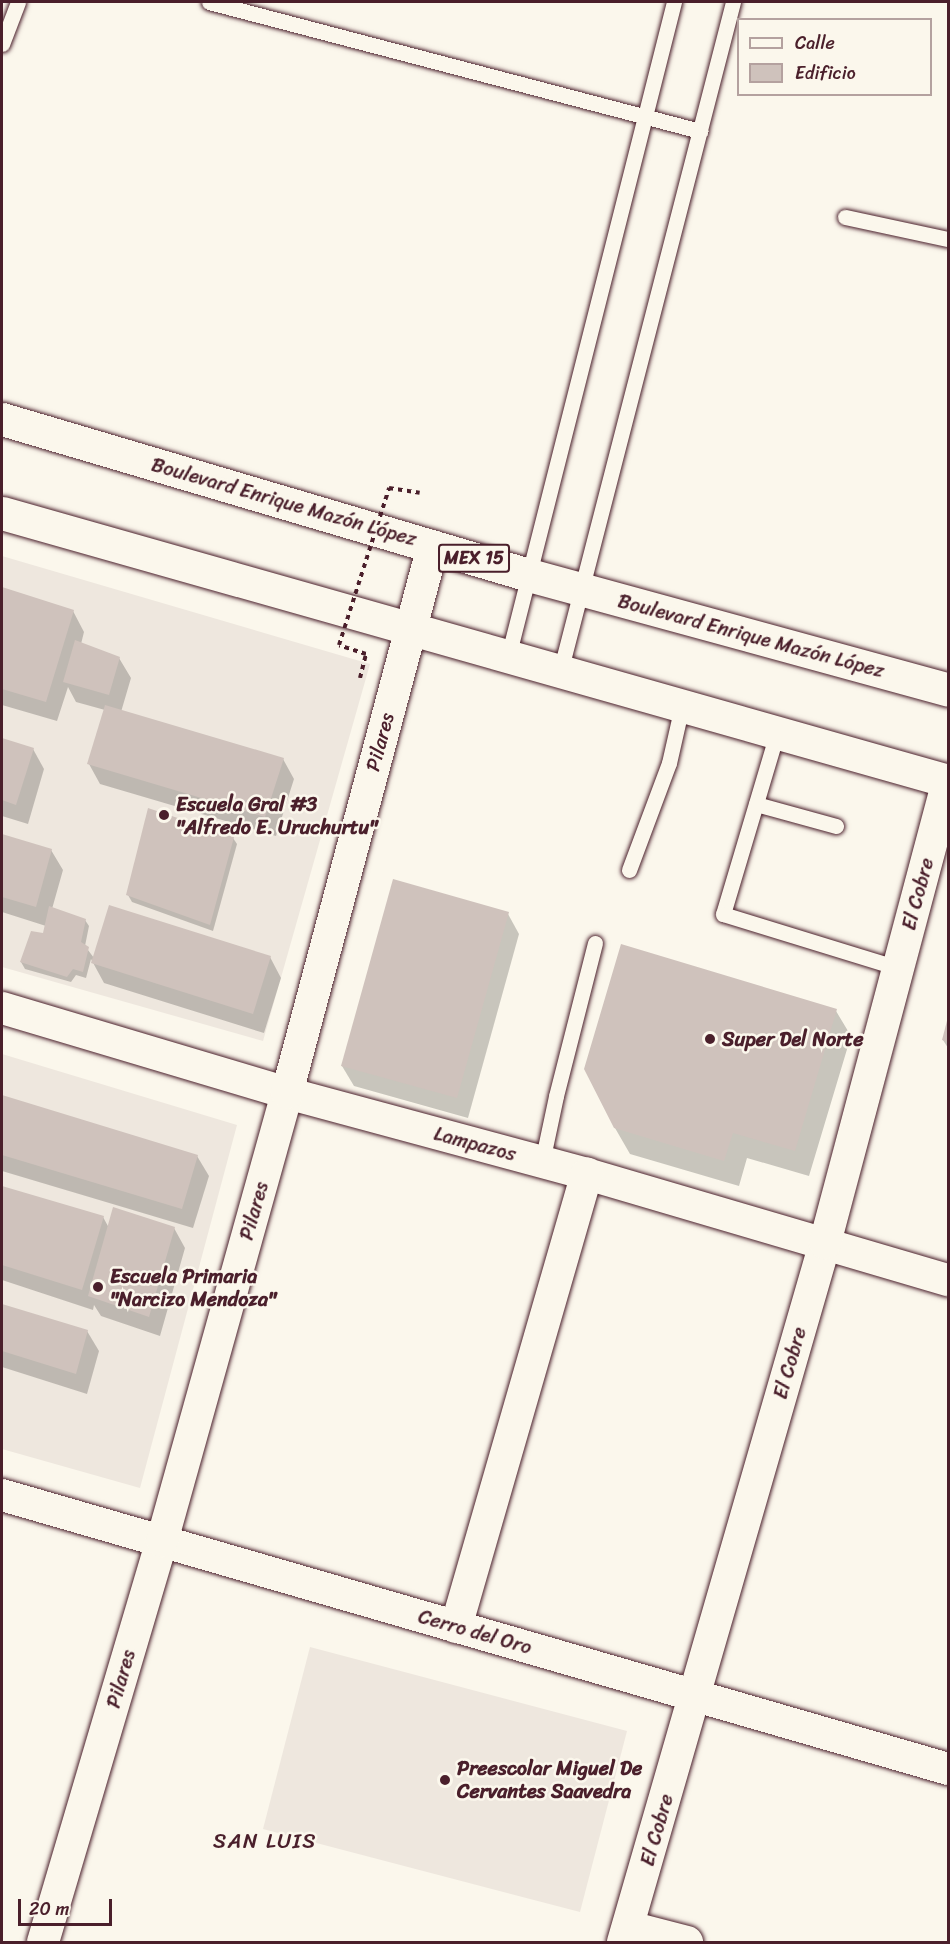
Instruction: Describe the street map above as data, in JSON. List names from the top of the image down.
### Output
{
  "streets": {
    "main road": ["Boulevard Enrique Mazón López", "MEX 15"],
    "street": [
      "Pilares",
      "El Cobre",
      "Lampazos",
      "Cerro del Oro"
    ]
  },
  "crossings": [
    ["Boulevard Enrique Mazón López", "Pilares"],
    ["Pilares", "Lampazos"],
    ["Pilares", "Cerro del Oro"],
    ["El Cobre", "Lampazos"],
    ["El Cobre", "Cerro del Oro"]
  ],
  "districts": ["SAN LUIS"],
  "places": [
    "Escuela Gral #3 \"Alfredo E. Uruchurtu\"",
    "Super Del Norte",
    "Escuela Primaria \"Narcizo Mendoza\"",
    "Preescolar Miguel De Cervantes Saavedra"
  ],
  "legend": ["Calle", "Edificio"],
  "scale_bar": "20 m"
}
